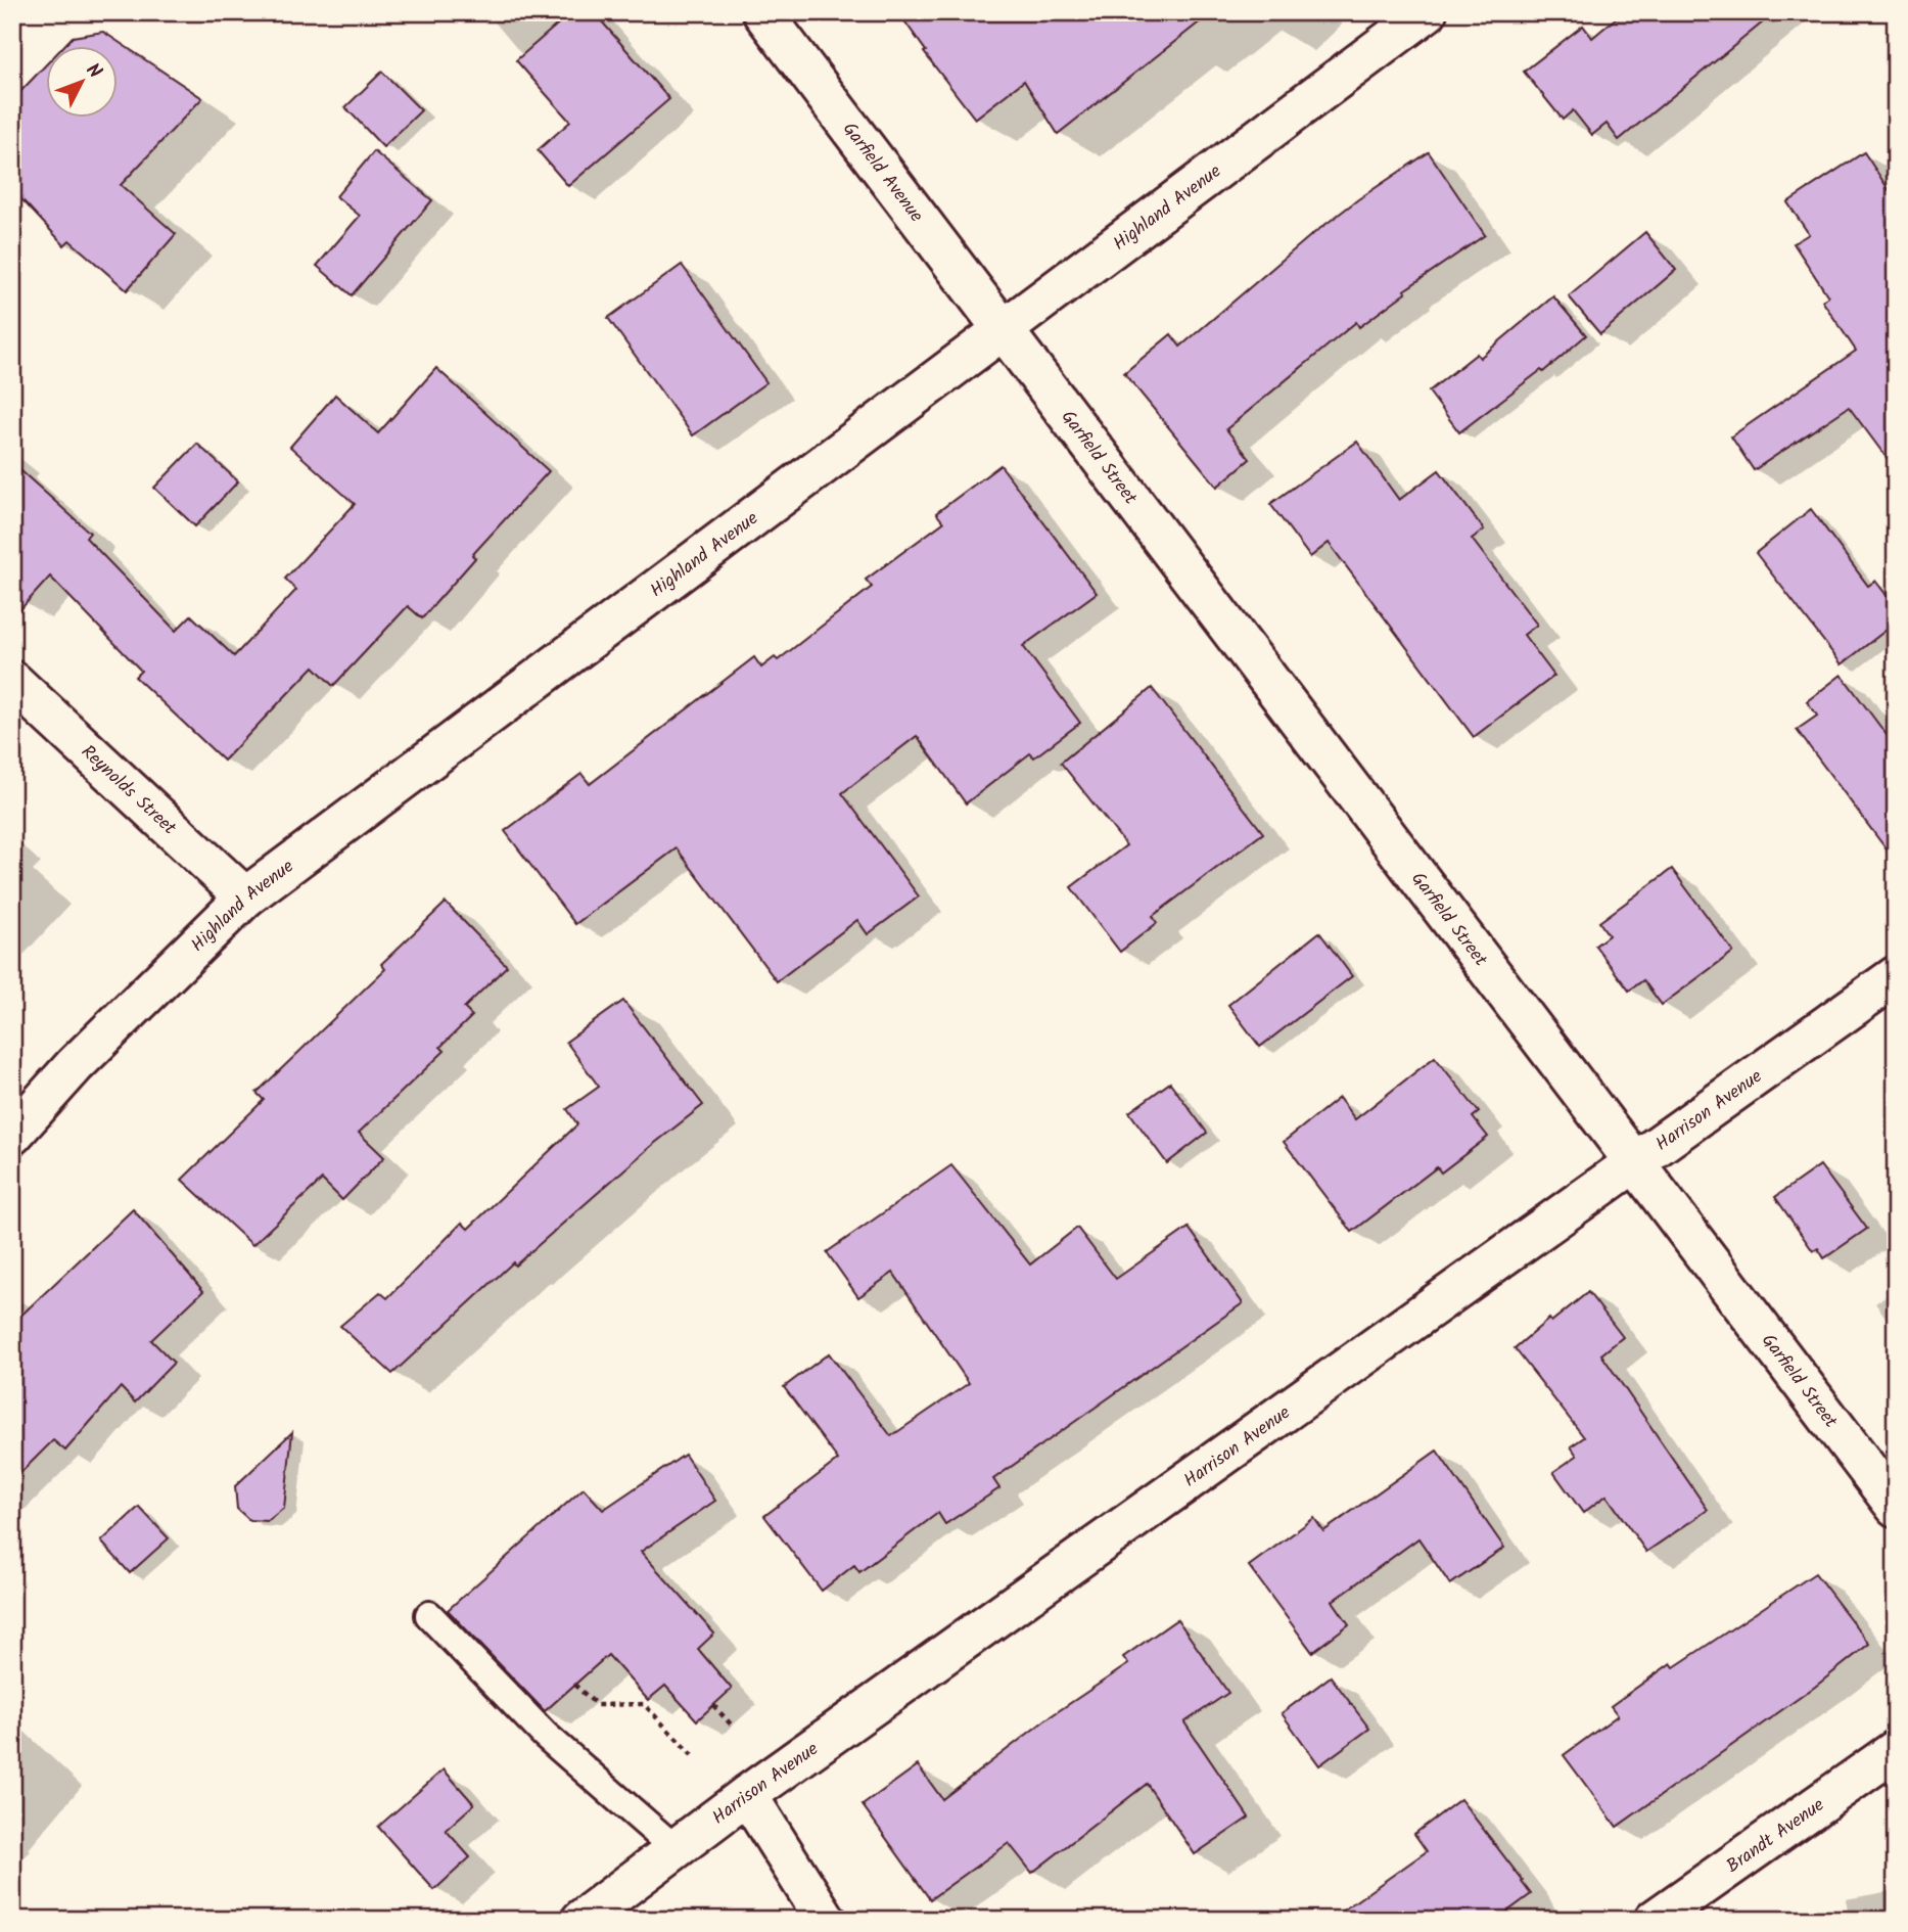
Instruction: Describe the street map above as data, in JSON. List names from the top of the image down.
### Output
{
  "streets": {
    "street": [
      "Garfield Avenue",
      "Highland Avenue",
      "Garfield Street",
      "Reynolds Street",
      "Harrison Avenue",
      "Brandt Avenue"
    ]
  },
  "crossings": [
    ["Garfield Avenue", "Highland Avenue"],
    ["Garfield Avenue", "Garfield Street"],
    ["Highland Avenue", "Garfield Street"],
    ["Highland Avenue", "Reynolds Street"],
    ["Garfield Street", "Harrison Avenue"]
  ],
  "north": "top right"
}
